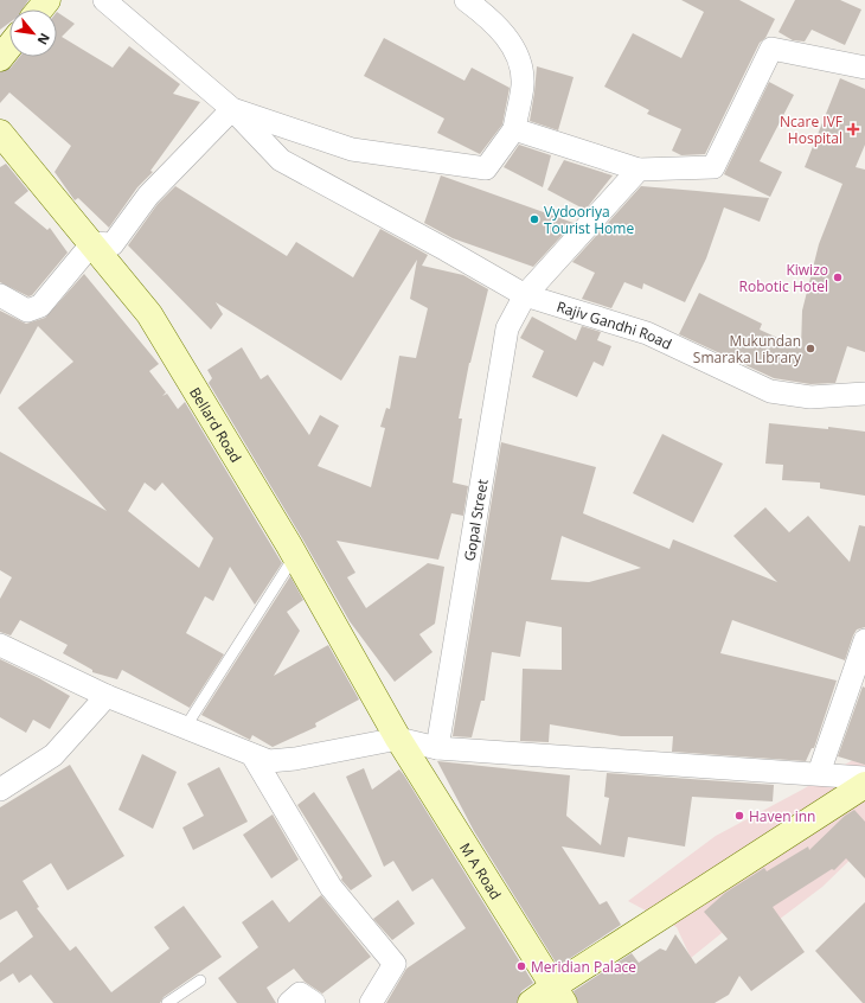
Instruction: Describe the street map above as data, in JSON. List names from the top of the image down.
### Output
{
  "streets": {
    "street": [
      "Rajiv Gandhi Road",
      "Bellard Road",
      "Gopal Street",
      "M A Road"
    ]
  },
  "crossings": [
    ["Rajiv Gandhi Road", "Gopal Street"],
    ["Bellard Road", "M A Road"]
  ],
  "places": {
    "health": ["Ncare IVF Hospital"],
    "other": [
      "Vydooriya Tourist Home",
      "Kiwizo Robotic Hotel",
      "Mukundan Smaraka Library",
      "Haven inn",
      "Meridian Palace"
    ]
  },
  "north": "bottom right"
}
